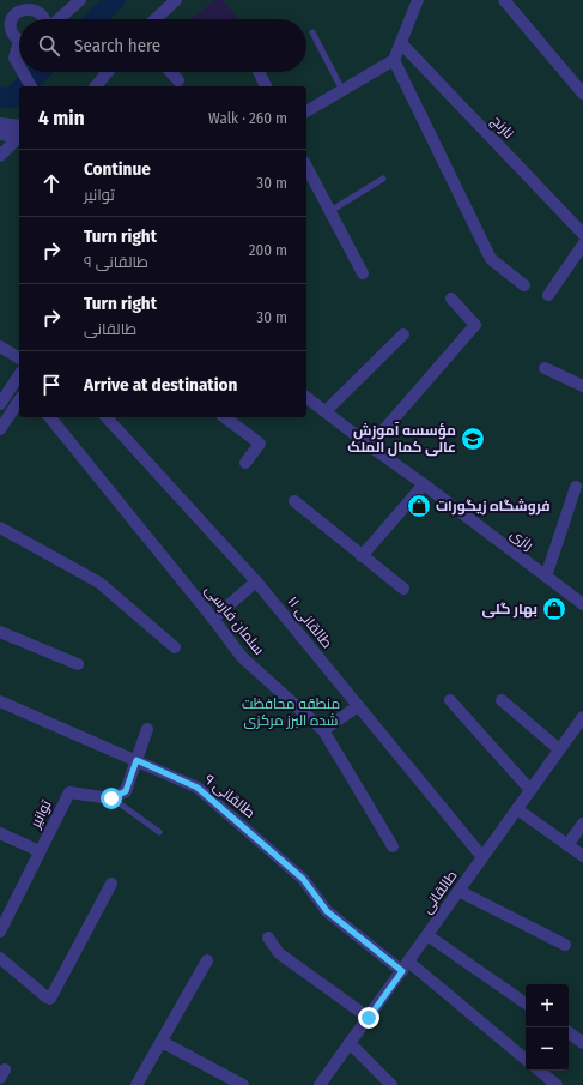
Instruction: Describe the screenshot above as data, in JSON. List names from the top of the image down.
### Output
{
  "streets": {
    "street": [
      "نارنج",
      "رازی",
      "سلمان فارسی",
      "طالقانی ۱۱",
      "طالقانی ۹",
      "توانیر",
      "طالقانی"
    ]
  },
  "crossings": [
    ["طالقانی ۱۱", "طالقانی"],
    ["طالقانی ۹", "طالقانی"]
  ],
  "parks": ["منطقه محافظت شده البرز مرکزی"],
  "places": {
    "school or university": ["مؤسسه آموزش عالی کمال الملک"],
    "shop": ["فروشگاه زیگورات", "بهار گلی"]
  },
  "page": {
    "search": "Search here",
    "heading": ["4 min", "Walk · 260 m"],
    "list": [
      ["Continue", "توانیر", "30 m"],
      ["Turn right", "طالقانی ۹", "200 m"],
      ["Turn right", "طالقانی", "30 m"],
      "Arrive at destination"
    ],
    "map_buttons": ["+", "−"]
  }
}
